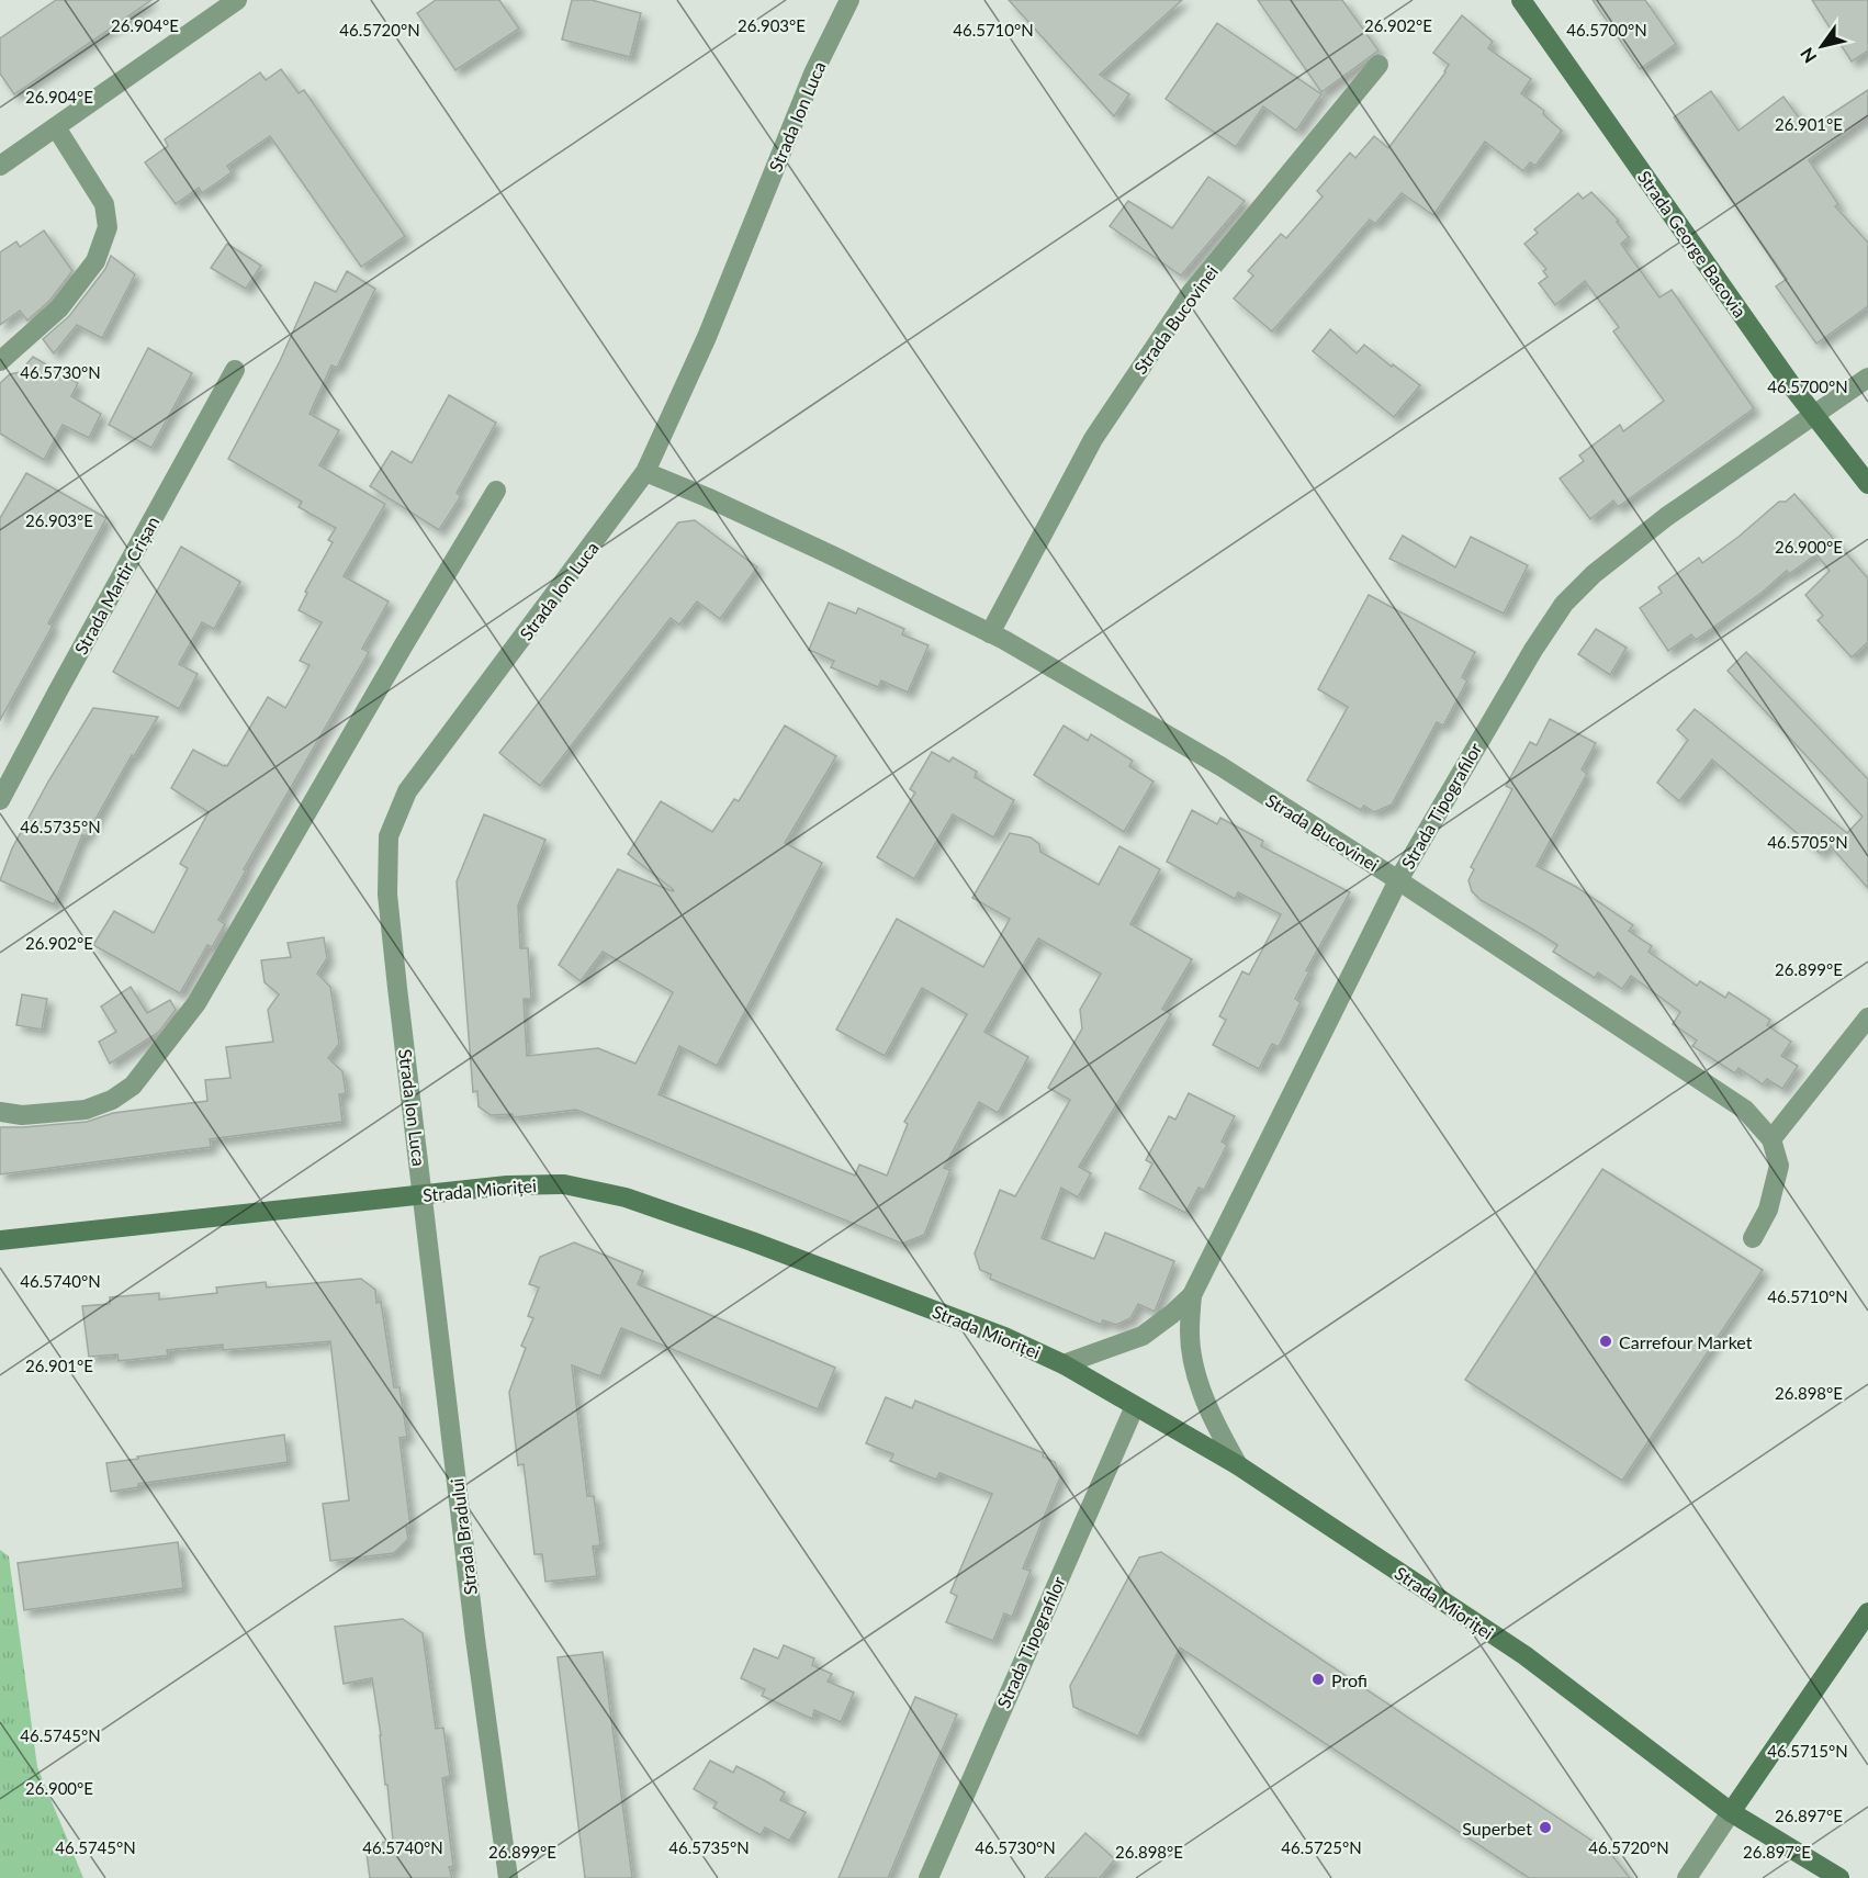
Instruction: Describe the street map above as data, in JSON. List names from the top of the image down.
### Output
{
  "streets": {
    "main road": ["Strada George Bacovia", "Strada Mioriței"],
    "street": [
      "Strada Ion Luca",
      "Strada Bucovinei",
      "Strada Martir Crișan",
      "Strada Tipografilor",
      "Strada Bradului"
    ]
  },
  "crossings": [
    ["Strada Ion Luca", "Strada Bucovinei"],
    ["Strada Ion Luca", "Strada Mioriței"],
    ["Strada Ion Luca", "Strada Bradului"],
    ["Strada George Bacovia", "Strada Tipografilor"],
    ["Strada Bucovinei", "Strada Tipografilor"],
    ["Strada Tipografilor", "Strada Mioriței"],
    ["Strada Mioriței", "Strada Bradului"]
  ],
  "places": ["Carrefour Market", "Profi", "Superbet"],
  "north": "bottom left",
  "coordinates": [
    "26.904°E",
    "26.903°E",
    "26.902°E",
    "46.5720°N",
    "46.5710°N",
    "46.5700°N",
    "26.901°E",
    "46.5730°N",
    "26.900°E",
    "46.5735°N",
    "46.5705°N",
    "26.899°E",
    "46.5740°N",
    "26.898°E",
    "46.5745°N",
    "46.5715°N",
    "26.897°E",
    "46.5725°N"
  ]
}
